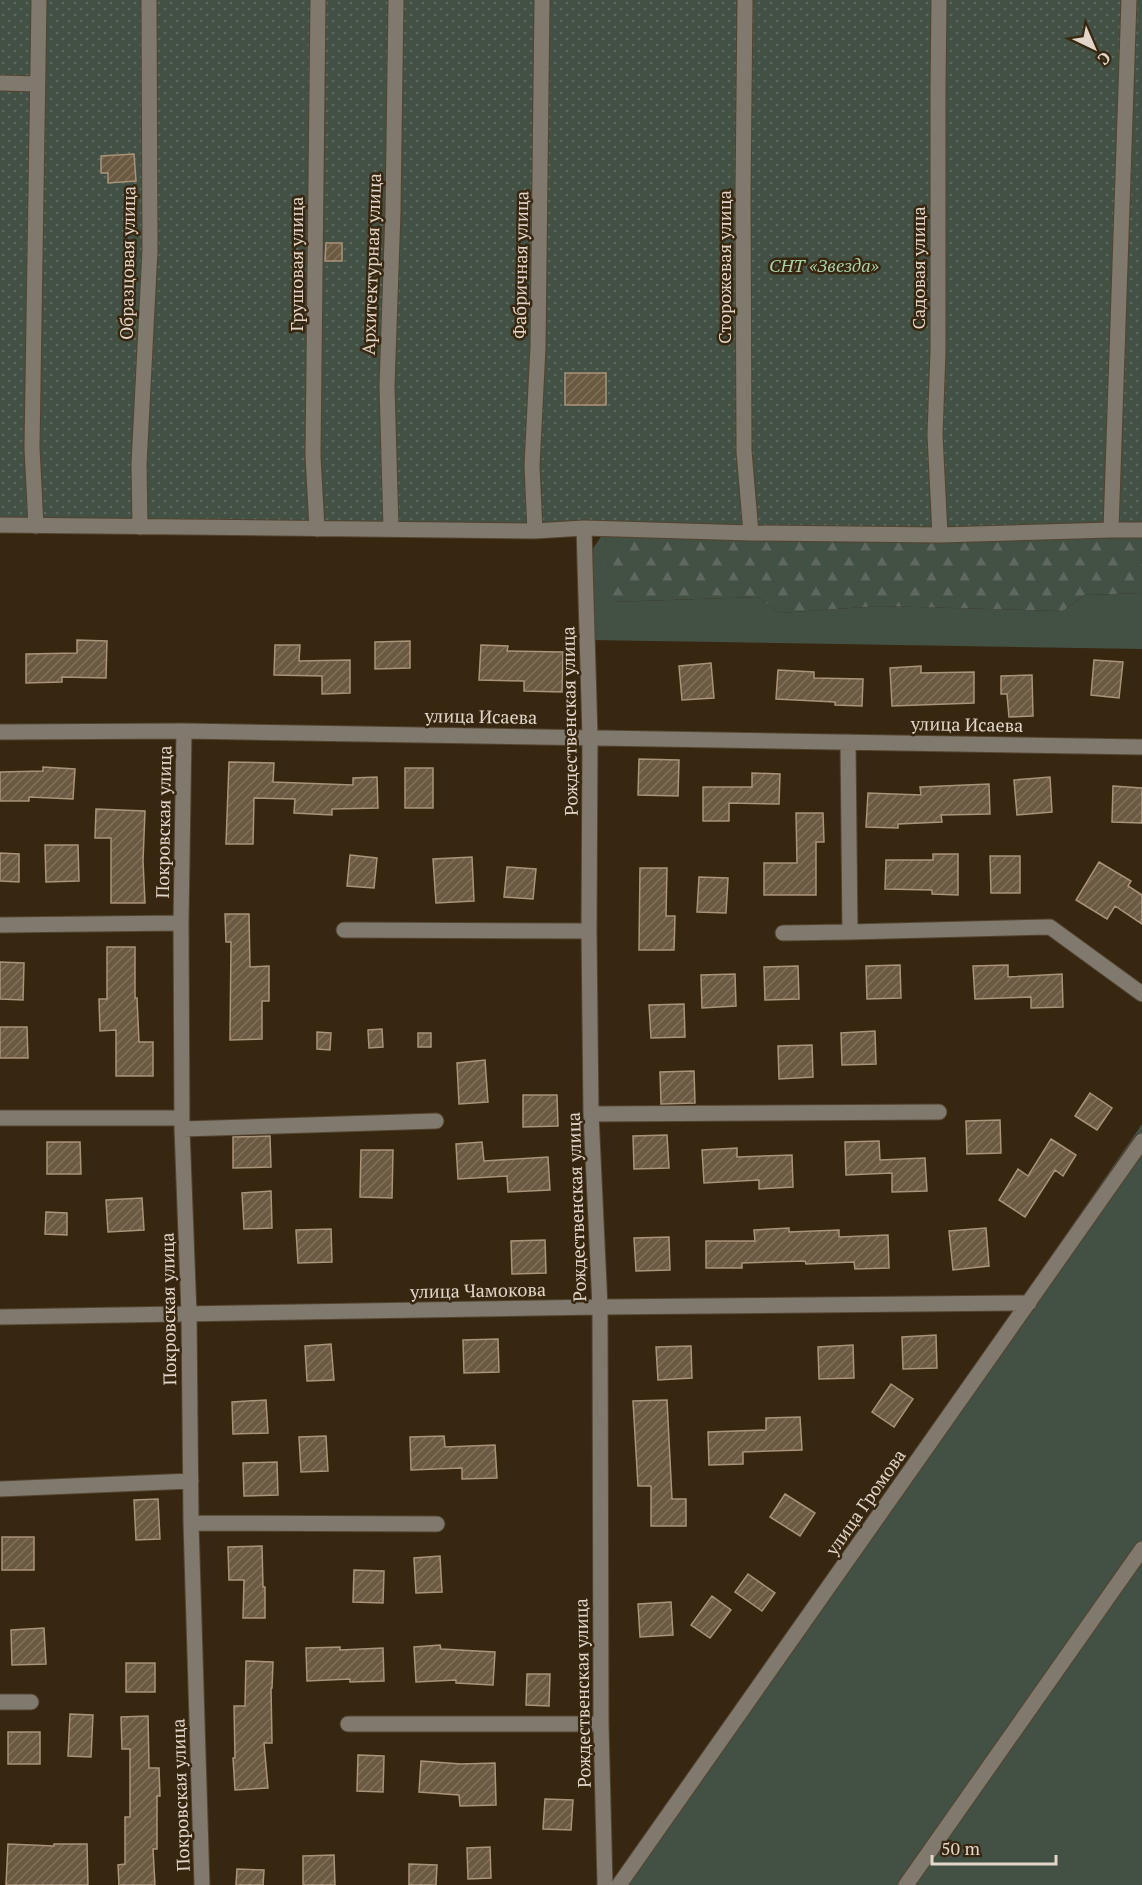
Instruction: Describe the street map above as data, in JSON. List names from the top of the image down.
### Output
{
  "streets": {
    "street": [
      "Образцовая улица",
      "Грушовая улица",
      "Архитектурная улица",
      "Фабричная улица",
      "Сторожевая улица",
      "Садовая улица",
      "улица Исаева",
      "Рождественская улица",
      "Покровская улица",
      "улица Чамокова",
      "улица Громова"
    ]
  },
  "crossings": [
    ["улица Исаева", "Рождественская улица"],
    ["улица Исаева", "Покровская улица"],
    ["Рождественская улица", "улица Чамокова"],
    ["Покровская улица", "улица Чамокова"],
    ["улица Чамокова", "улица Громова"]
  ],
  "parks": ["СНТ «Звезда»"],
  "scale_bar": "50 m",
  "north": "bottom right"
}
